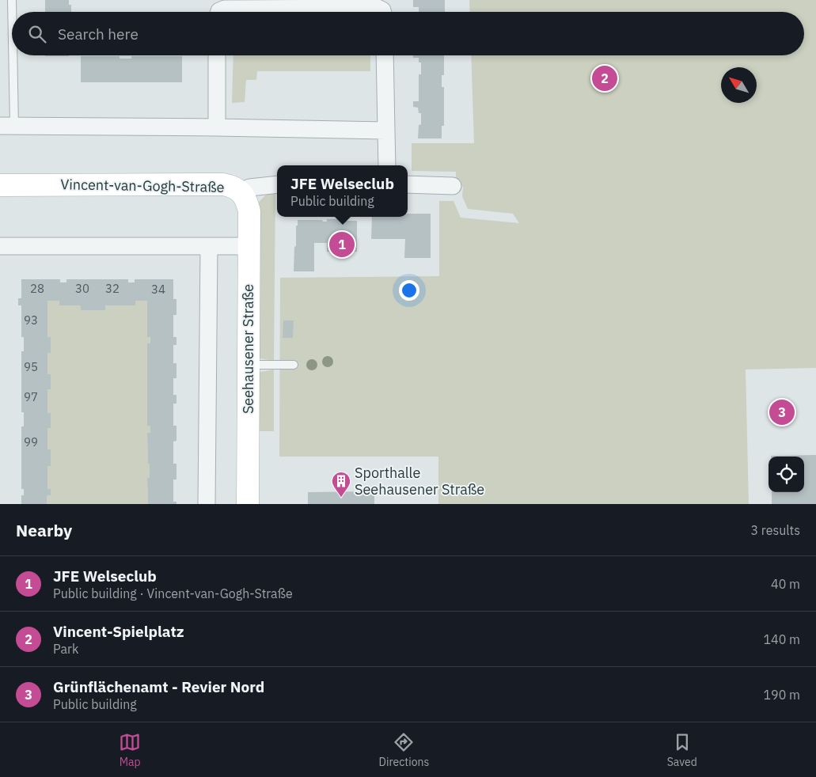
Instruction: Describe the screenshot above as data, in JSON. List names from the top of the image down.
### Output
{
  "streets": {
    "street": ["Vincent-van-Gogh-Straße", "Seehausener Straße"]
  },
  "crossings": [
    ["Vincent-van-Gogh-Straße", "Seehausener Straße"]
  ],
  "places": {
    "building": ["Sporthalle Seehausener Straße"]
  },
  "house_numbers": [
    "28",
    "30",
    "32",
    "34",
    "93",
    "95",
    "97",
    "99"
  ],
  "north": "top left",
  "page": {
    "search": "Search here",
    "pins": ["2", "1", "3"],
    "popup": ["JFE Welseclub", "Public building"],
    "heading": ["Nearby", "3 results"],
    "list": [
      {
        "mark": "1",
        "name": "JFE Welseclub",
        "note": "Public building · Vincent-van-Gogh-Straße",
        "value": "40 m"
      },
      {
        "mark": "2",
        "name": "Vincent-Spielplatz",
        "note": "Park",
        "value": "140 m"
      },
      {
        "mark": "3",
        "name": "Grünflächenamt - Revier Nord",
        "note": "Public building",
        "value": "190 m"
      }
    ],
    "nav": ["Map", "Directions", "Saved"]
  }
}
